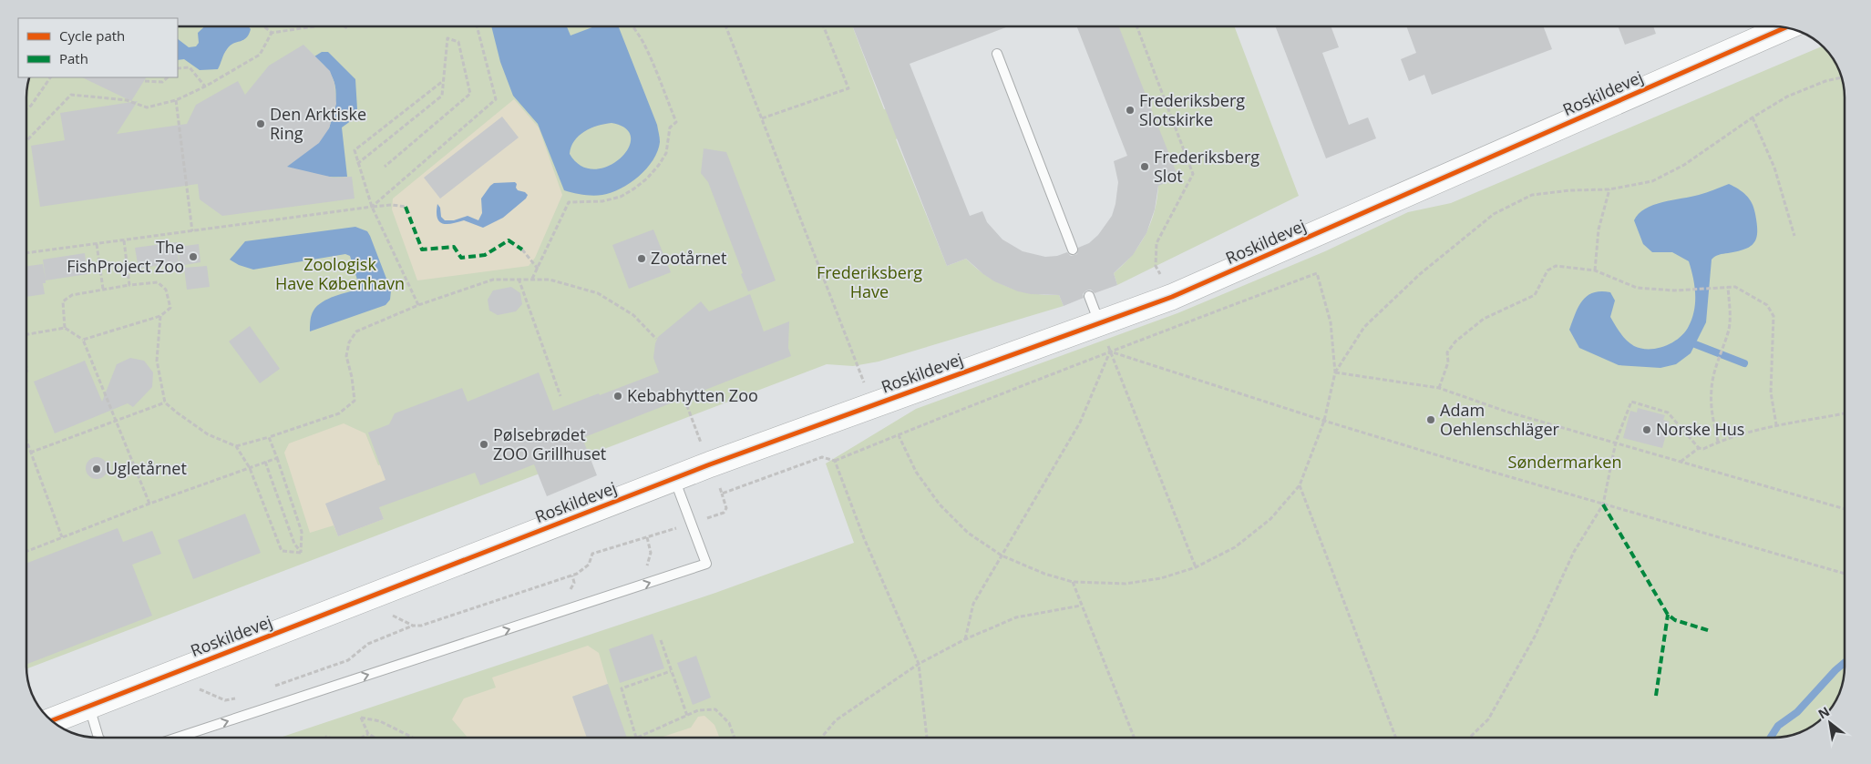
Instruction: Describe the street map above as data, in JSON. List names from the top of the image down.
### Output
{
  "streets": {
    "street": ["Roskildevej"]
  },
  "parks": ["Zoologisk Have København", "Frederiksberg Have", "Søndermarken"],
  "places": [
    "Frederiksberg Slotskirke",
    "Den Arktiske Ring",
    "Frederiksberg Slot",
    "The FishProject Zoo",
    "Zootårnet",
    "Kebabhytten Zoo",
    "Adam Oehlenschläger",
    "Norske Hus",
    "Pølsebrødet ZOO Grillhuset",
    "Ugletårnet"
  ],
  "legend": ["Cycle path", "Path"],
  "north": "top left"
}
